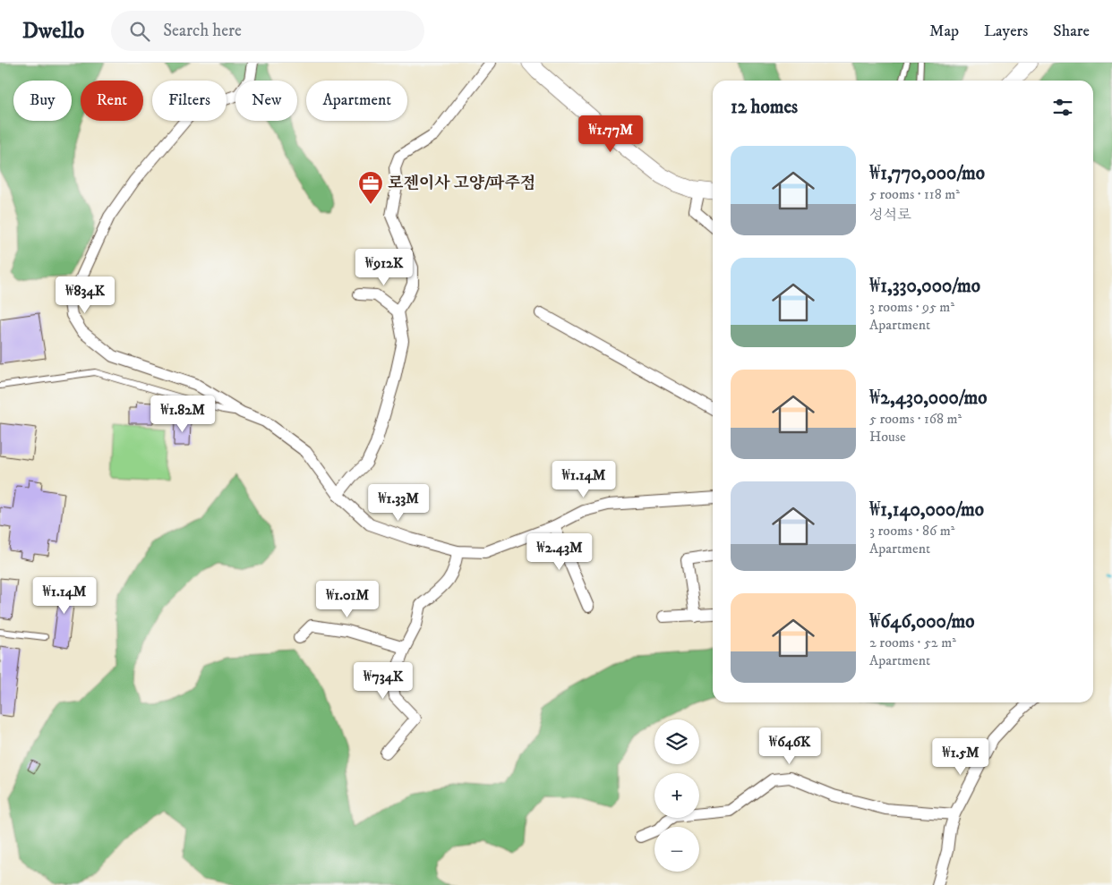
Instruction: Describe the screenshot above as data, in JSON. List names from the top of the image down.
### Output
{
  "places": {
    "office": ["로젠이사 고양/파주점"]
  },
  "page": {
    "header": "Dwello",
    "search": "Search here",
    "nav": ["Map", "Layers", "Share"],
    "chip": [
      "Buy",
      "Rent",
      "Filters",
      "New",
      "Apartment"
    ],
    "heading": "12 homes",
    "price": [
      "₩1.77M",
      "₩912K",
      "₩834K",
      "₩1.82M",
      "₩1.14M",
      "₩1.33M",
      "₩2.43M",
      "₩1.14M",
      "₩1.01M",
      "₩734K",
      "₩646K",
      "₩1.5M"
    ],
    "list": [
      {
        "name": "₩1,770,000/mo",
        "note": "5 rooms · 118 m² · 성석로"
      },
      {
        "name": "₩1,330,000/mo",
        "note": "3 rooms · 95 m² · Apartment"
      },
      {
        "name": "₩2,430,000/mo",
        "note": "5 rooms · 168 m² · House"
      },
      {
        "name": "₩1,140,000/mo",
        "note": "3 rooms · 86 m² · Apartment"
      },
      {
        "name": "₩646,000/mo",
        "note": "2 rooms · 52 m² · Apartment"
      }
    ],
    "map_buttons": ["+", "−"]
  }
}
